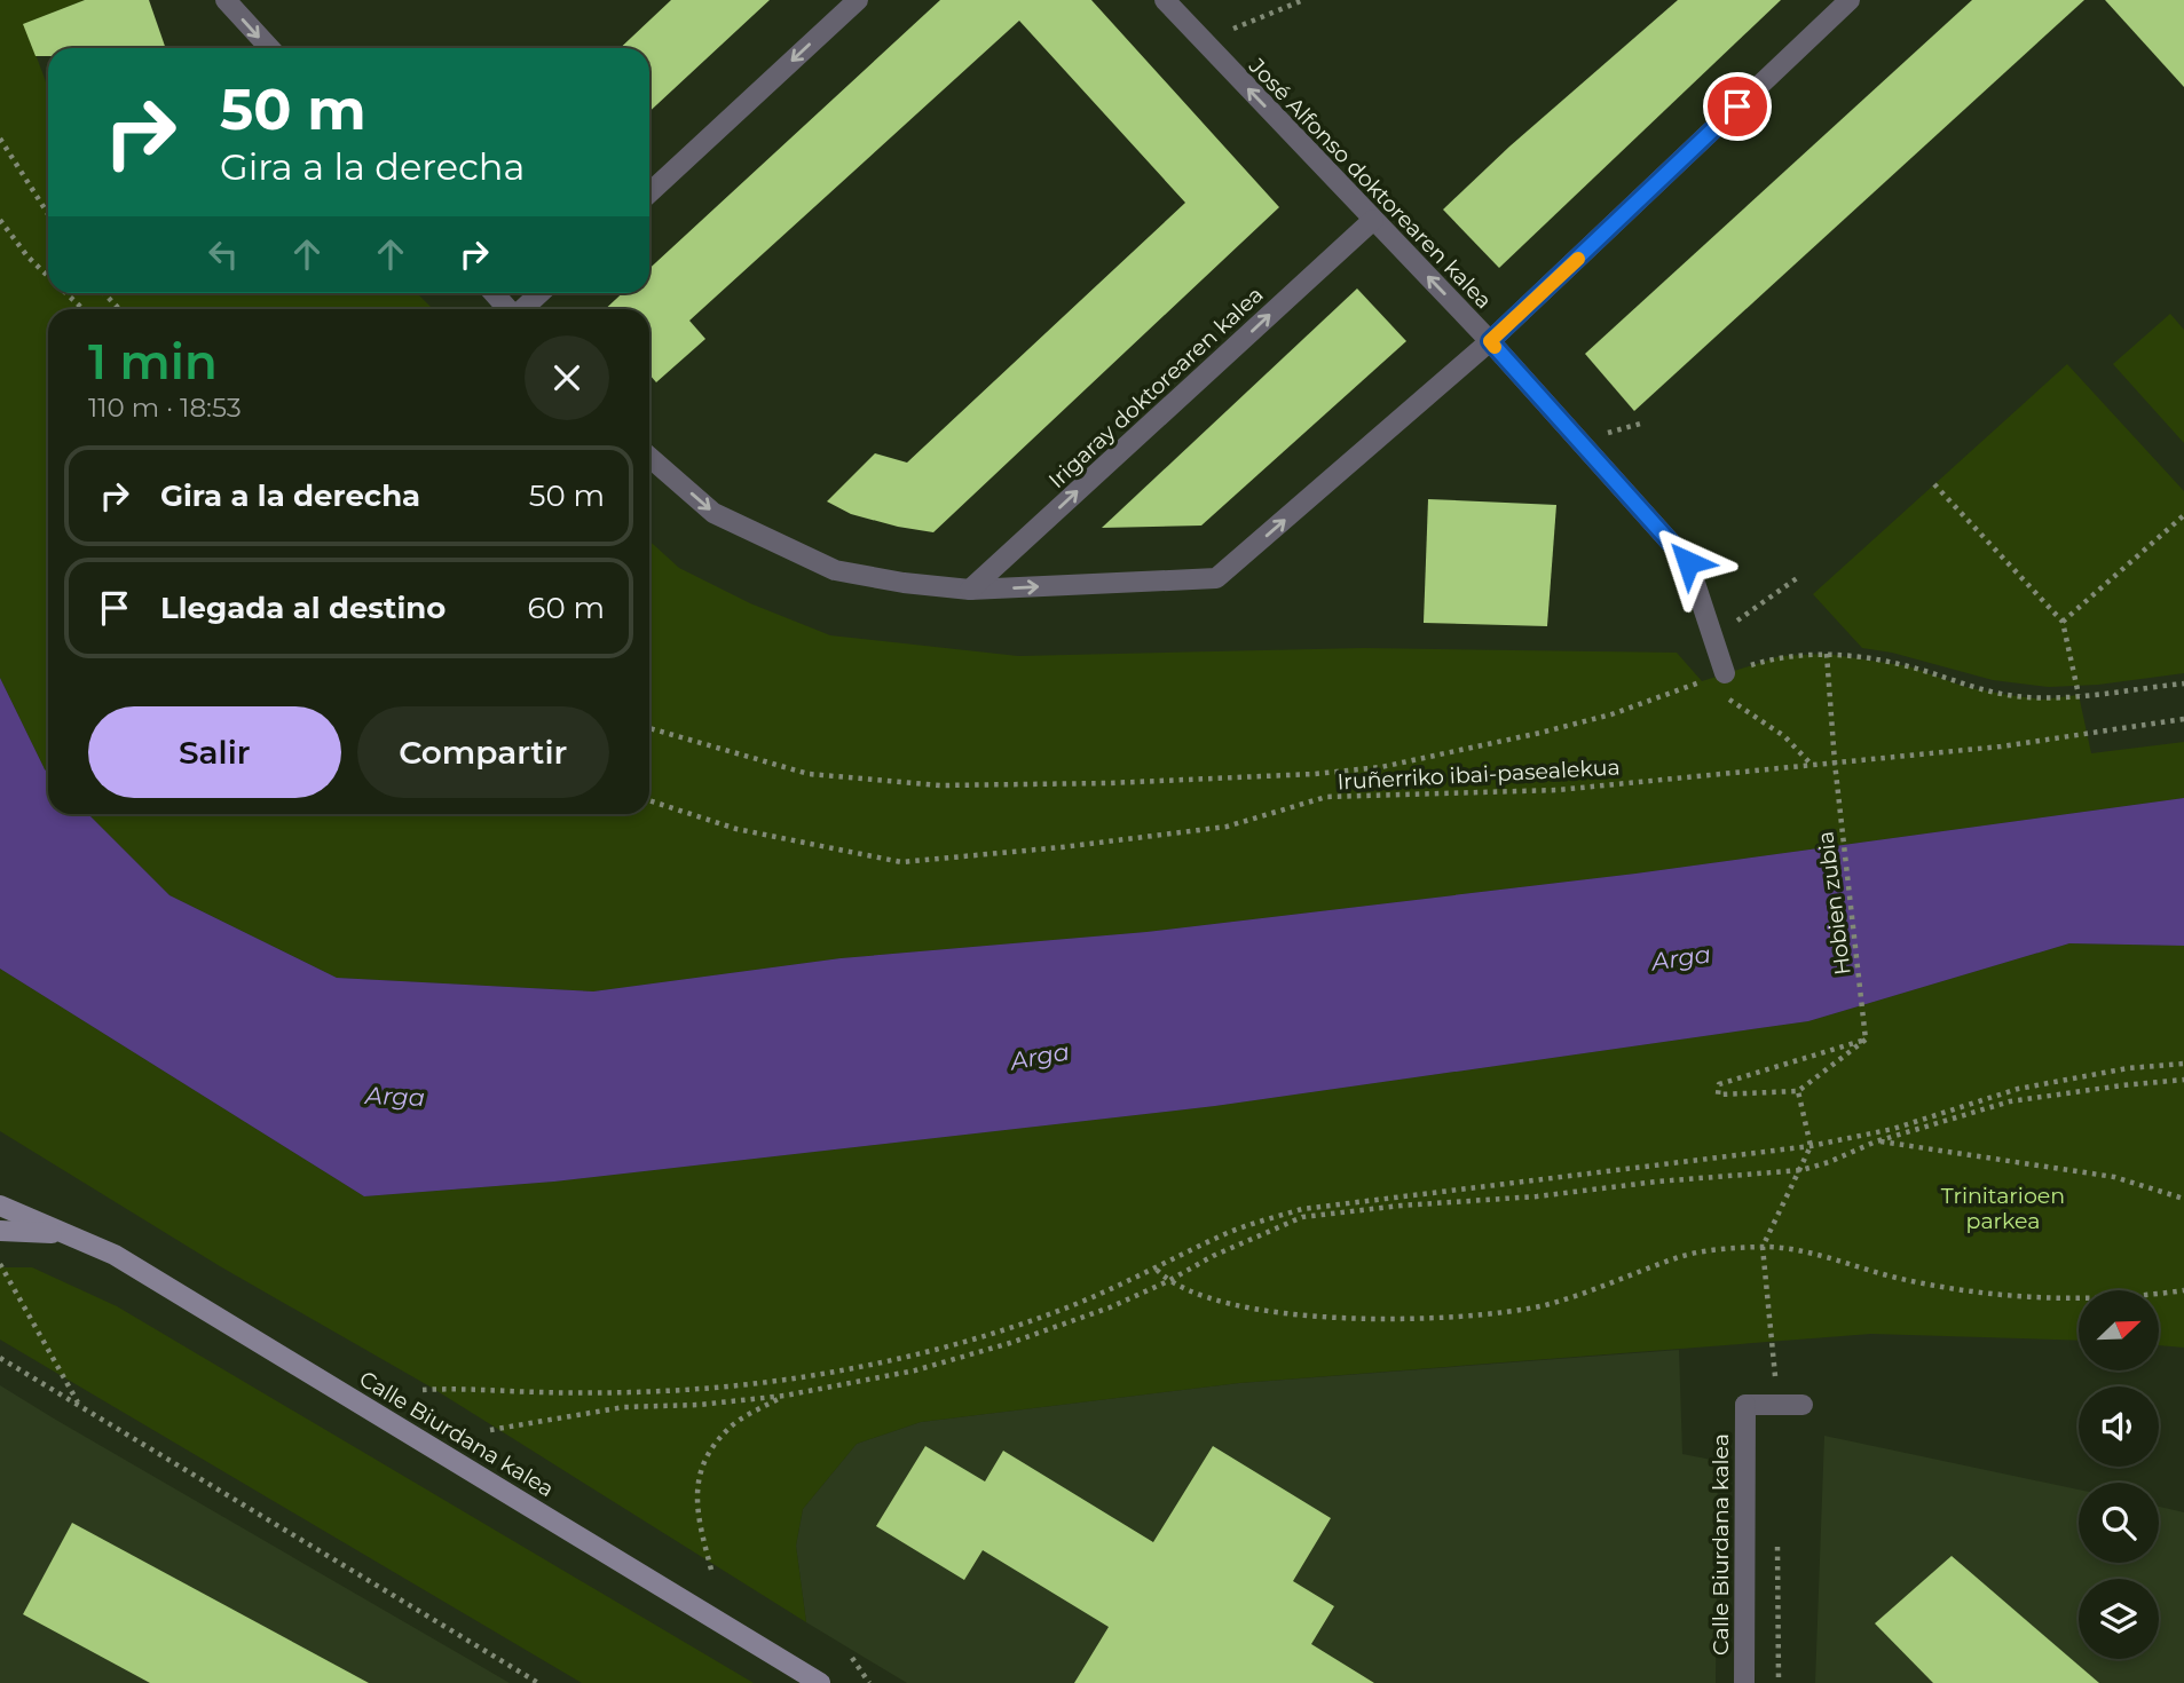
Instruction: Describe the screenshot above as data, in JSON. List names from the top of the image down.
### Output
{
  "streets": {
    "street": ["José Alfonso doktorearen kalea", "Irigaray doktorearen kalea", "Calle Biurdana kalea"],
    "path": ["Iruñerriko ibai-pasealekua", "Hobien zubia"]
  },
  "crossings": [
    ["José Alfonso doktorearen kalea", "Irigaray doktorearen kalea"],
    ["Iruñerriko ibai-pasealekua", "Hobien zubia"]
  ],
  "one_way": ["José Alfonso doktorearen kalea"],
  "water": ["Arga"],
  "parks": ["Trinitarioen parkea"],
  "north": "top right",
  "page": {
    "turn": ["50 m", "Gira a la derecha"],
    "heading": ["1 min", "110 m · 18:53"],
    "list": [
      {
        "name": "Gira a la derecha",
        "value": "50 m"
      },
      {
        "name": "Llegada al destino",
        "value": "60 m"
      }
    ],
    "buttons": ["Salir", "Compartir"]
  }
}
